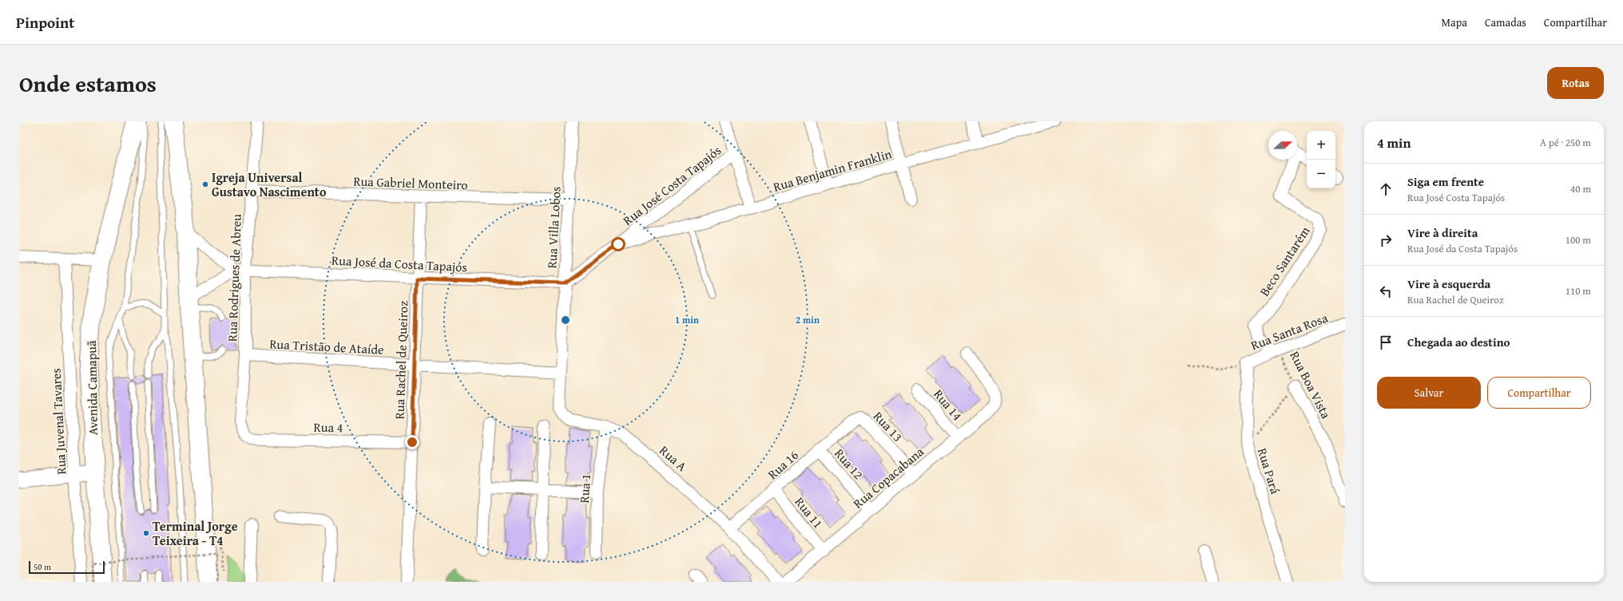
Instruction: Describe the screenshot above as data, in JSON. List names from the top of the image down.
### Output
{
  "streets": {
    "main road": ["Avenida Camapuã"],
    "street": [
      "Rua Benjamin Franklin",
      "Rua Gabriel Monteiro",
      "Rua José Costa Tapajós",
      "Rua Villa Lobos",
      "Beco Santarém",
      "Rua José da Costa Tapajós",
      "Rua Rodrigues de Abreu",
      "Rua Santa Rosa",
      "Rua Tristão de Ataíde",
      "Rua Rachel de Queiroz",
      "Rua Boa Vista",
      "Rua 14",
      "Rua Juvenal Tavares",
      "Rua 13",
      "Rua 4",
      "Rua A",
      "Rua 12",
      "Rua 16",
      "Rua Pará",
      "Rua Copacabana",
      "Rua 1",
      "Rua 11"
    ]
  },
  "crossings": [
    ["Rua Benjamin Franklin", "Rua José Costa Tapajós"],
    ["Rua Gabriel Monteiro", "Rua Villa Lobos"],
    ["Rua Gabriel Monteiro", "Rua Rodrigues de Abreu"],
    ["Rua Gabriel Monteiro", "Rua Rachel de Queiroz"],
    ["Rua José Costa Tapajós", "Rua Villa Lobos"],
    ["Rua José Costa Tapajós", "Rua José da Costa Tapajós"],
    ["Rua Villa Lobos", "Rua José da Costa Tapajós"],
    ["Rua Villa Lobos", "Rua Tristão de Ataíde"],
    ["Rua Villa Lobos", "Rua A"],
    ["Beco Santarém", "Rua Santa Rosa"],
    ["Beco Santarém", "Rua Boa Vista"],
    ["Rua José da Costa Tapajós", "Rua Rodrigues de Abreu"],
    ["Rua José da Costa Tapajós", "Rua Rachel de Queiroz"],
    ["Rua Rodrigues de Abreu", "Rua Tristão de Ataíde"],
    ["Rua Rodrigues de Abreu", "Rua 4"],
    ["Rua Santa Rosa", "Rua Boa Vista"],
    ["Rua Santa Rosa", "Rua Pará"],
    ["Rua Tristão de Ataíde", "Rua Rachel de Queiroz"],
    ["Rua Tristão de Ataíde", "Rua A"],
    ["Rua Rachel de Queiroz", "Rua 4"],
    ["Rua 14", "Rua Copacabana"],
    ["Rua 13", "Rua 16"],
    ["Rua 13", "Rua Copacabana"],
    ["Rua A", "Rua 16"],
    ["Rua A", "Rua 1"],
    ["Rua 12", "Rua 16"],
    ["Rua 12", "Rua Copacabana"],
    ["Rua 16", "Rua 11"],
    ["Rua Copacabana", "Rua 11"]
  ],
  "places": ["Igreja Universal Gustavo Nascimento", "Terminal Jorge Teixeira - T4"],
  "scale_bar": "50 m",
  "north": "right",
  "page": {
    "header": "Pinpoint",
    "nav": ["Mapa", "Camadas", "Compartilhar"],
    "title": "Onde estamos",
    "buttons": [
      "Rotas",
      ["Salvar", "Compartilhar"]
    ],
    "heading": ["4 min", "A pé · 250 m"],
    "map_buttons": ["+", "−"],
    "list": [
      ["Siga em frente", "Rua José Costa Tapajós", "40 m"],
      ["Vire à direita", "Rua José da Costa Tapajós", "100 m"],
      ["Vire à esquerda", "Rua Rachel de Queiroz", "110 m"],
      "Chegada ao destino"
    ],
    "scale": "50 m"
  },
  "rings": ["1 min", "2 min"]
}
